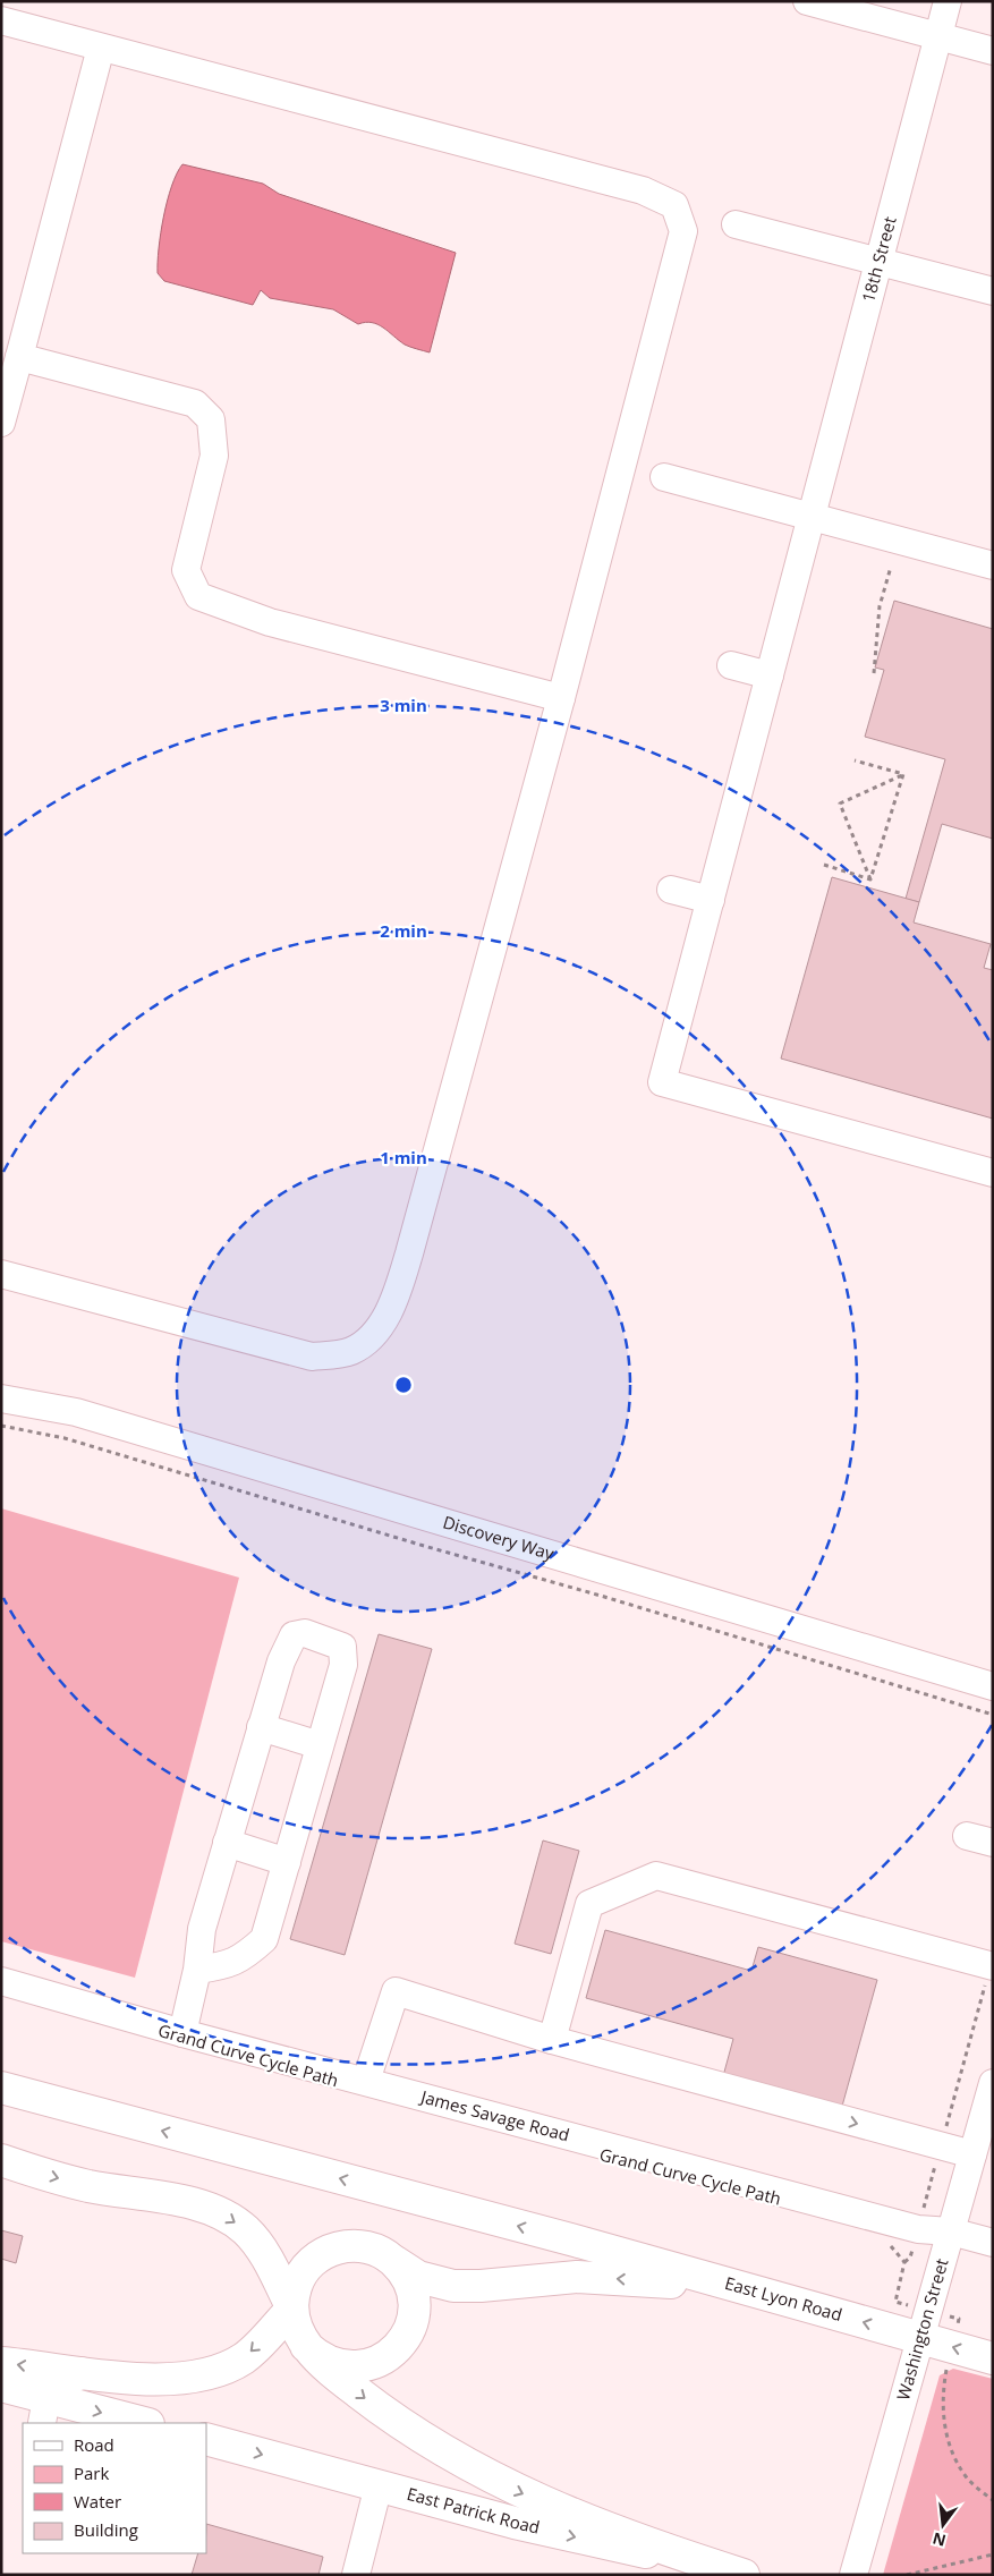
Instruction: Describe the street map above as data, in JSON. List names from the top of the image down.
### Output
{
  "streets": {
    "main road": ["East Lyon Road", "East Patrick Road"],
    "street": [
      "18th Street",
      "Discovery Way",
      "James Savage Road",
      "Washington Street"
    ]
  },
  "crossings": [
    ["James Savage Road", "Washington Street"],
    ["East Lyon Road", "Washington Street"]
  ],
  "legend": [
    "Road",
    "Park",
    "Water",
    "Building"
  ],
  "north": "bottom",
  "rings": ["3 min", "2 min", "1 min"]
}
